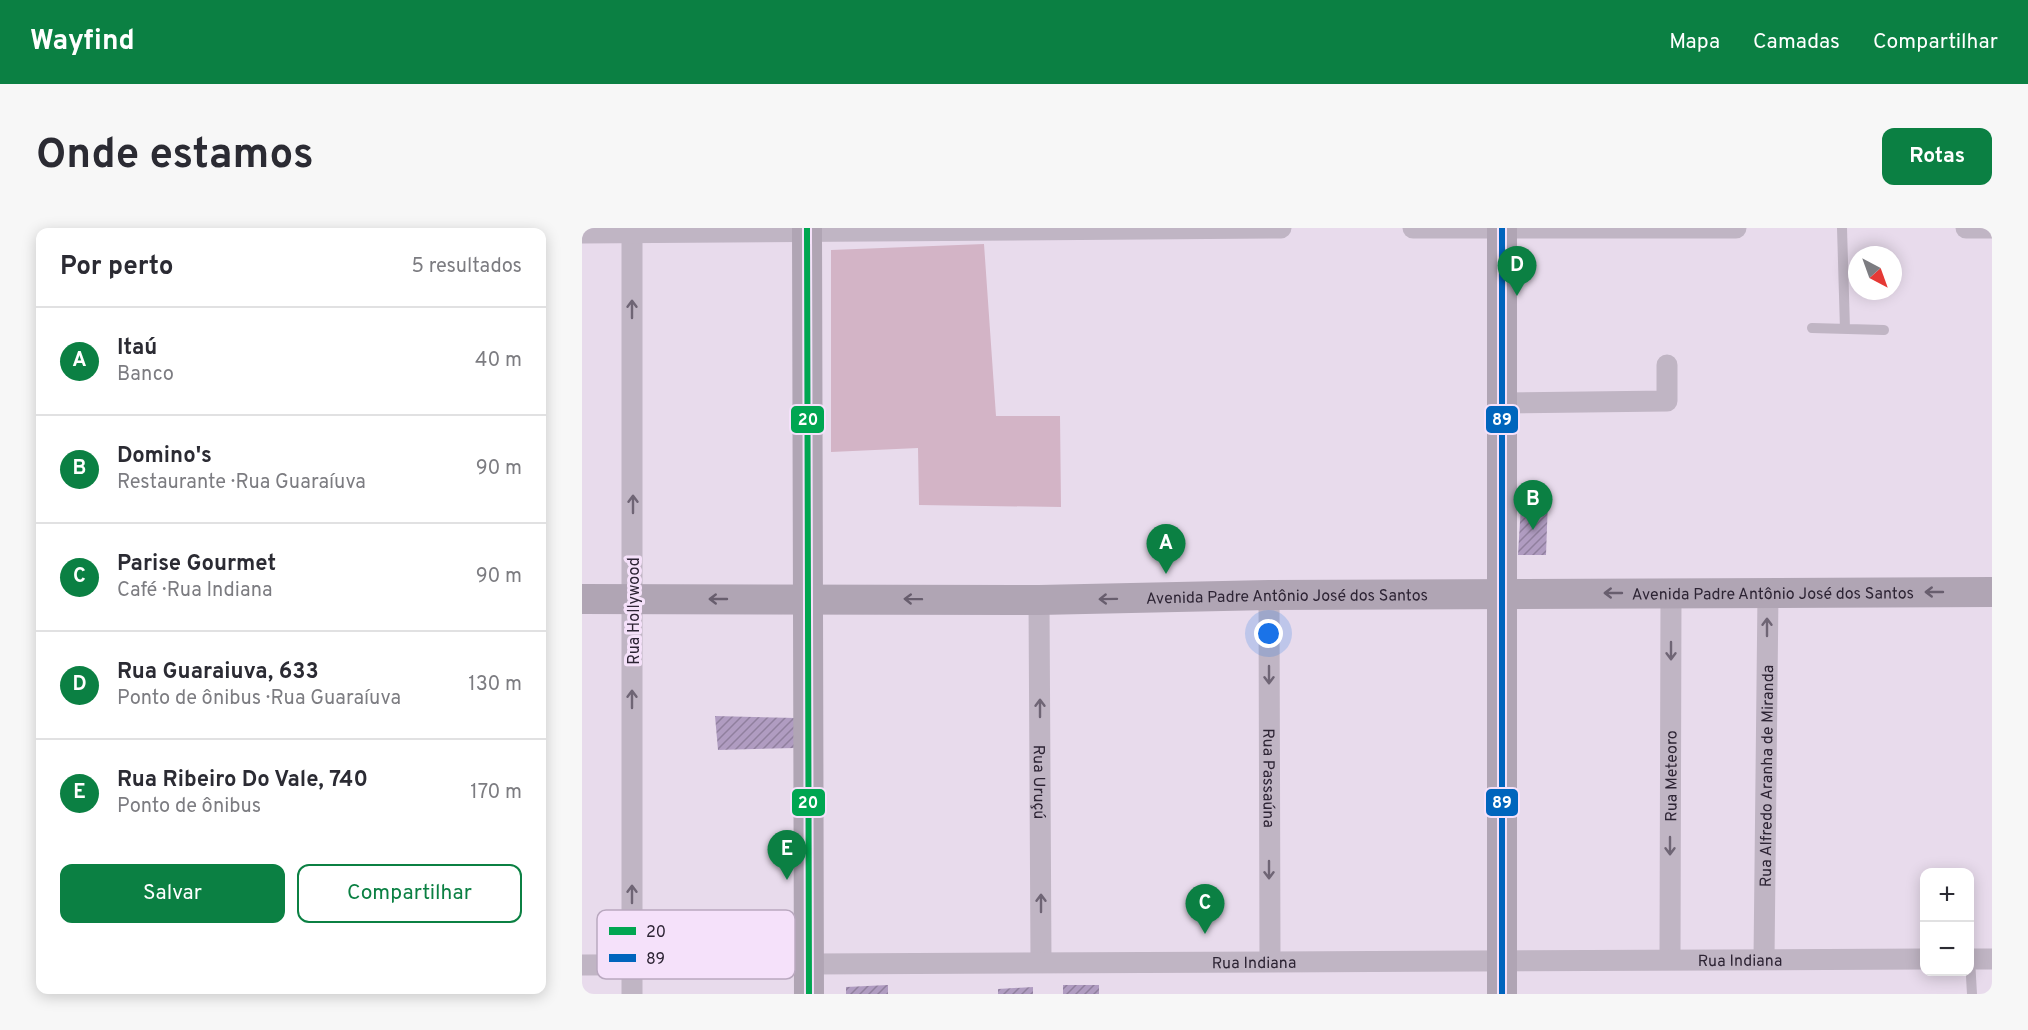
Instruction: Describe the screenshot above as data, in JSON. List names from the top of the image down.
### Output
{
  "streets": {
    "street": [
      "Avenida Padre Antônio José dos Santos",
      "Rua Hollywood",
      "Rua Meteoro",
      "Rua Alfredo Aranha de Miranda",
      "Rua Passaúna",
      "Rua Uruçú",
      "Rua Indiana"
    ]
  },
  "crossings": [
    ["Avenida Padre Antônio José dos Santos", "Rua Hollywood"],
    ["Avenida Padre Antônio José dos Santos", "Rua Meteoro"],
    ["Avenida Padre Antônio José dos Santos", "Rua Alfredo Aranha de Miranda"],
    ["Avenida Padre Antônio José dos Santos", "Rua Passaúna"],
    ["Avenida Padre Antônio José dos Santos", "Rua Uruçú"],
    ["Rua Meteoro", "Rua Indiana"],
    ["Rua Alfredo Aranha de Miranda", "Rua Indiana"],
    ["Rua Passaúna", "Rua Indiana"],
    ["Rua Uruçú", "Rua Indiana"]
  ],
  "one_way": [
    "Avenida Padre Antônio José dos Santos",
    "Rua Alfredo Aranha de Miranda",
    "Rua Passaúna",
    "Rua Uruçú"
  ],
  "lines": ["transit line 20", "transit line 89"],
  "legend": ["20", "89"],
  "north": "bottom right",
  "page": {
    "header": "Wayfind",
    "nav": ["Mapa", "Camadas", "Compartilhar"],
    "buttons": [
      "Rotas",
      ["Salvar", "Compartilhar"]
    ],
    "title": "Onde estamos",
    "heading": ["Por perto", "5 resultados"],
    "pins": [
      "D",
      "B",
      "A",
      "E",
      "C"
    ],
    "list": [
      {
        "mark": "A",
        "name": "Itaú",
        "note": "Banco",
        "value": "40 m"
      },
      {
        "mark": "B",
        "name": "Domino's",
        "note": "Restaurante · Rua Guaraíuva",
        "value": "90 m"
      },
      {
        "mark": "C",
        "name": "Parise Gourmet",
        "note": "Café · Rua Indiana",
        "value": "90 m"
      },
      {
        "mark": "D",
        "name": "Rua Guaraiuva, 633",
        "note": "Ponto de ônibus · Rua Guaraíuva",
        "value": "130 m"
      },
      {
        "mark": "E",
        "name": "Rua Ribeiro Do Vale, 740",
        "note": "Ponto de ônibus",
        "value": "170 m"
      }
    ],
    "map_buttons": ["+", "−"]
  }
}
